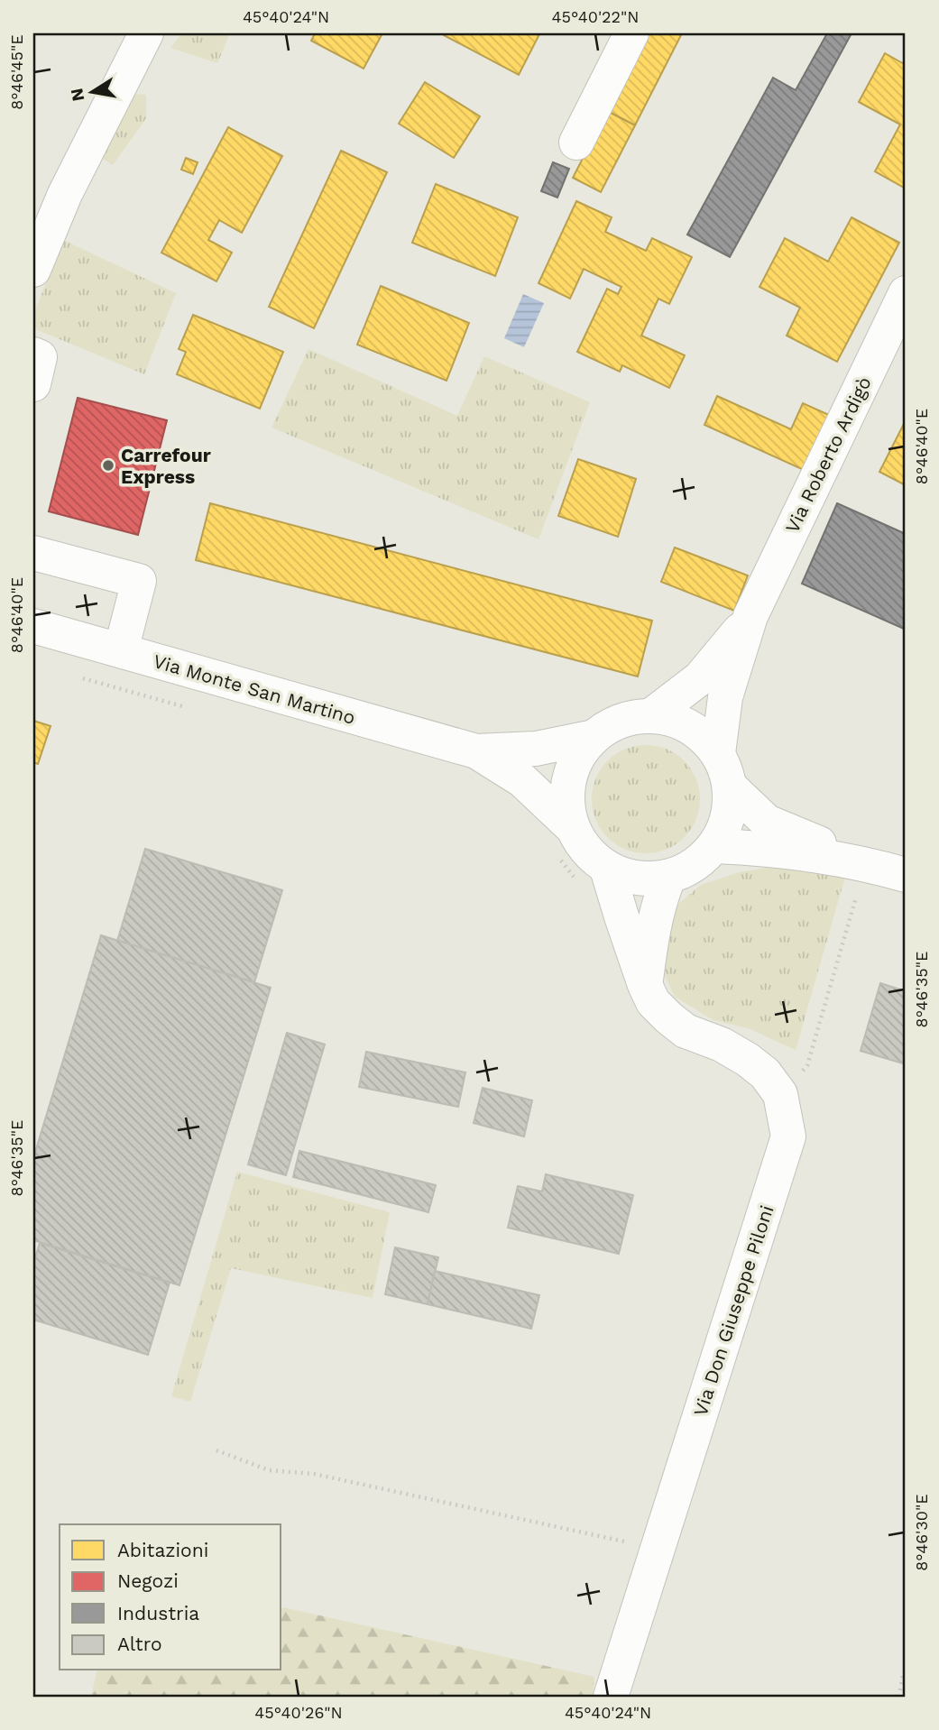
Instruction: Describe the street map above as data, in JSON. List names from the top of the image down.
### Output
{
  "streets": {
    "street": ["Via Roberto Ardigò", "Via Monte San Martino", "Via Don Giuseppe Piloni"]
  },
  "crossings": [
    ["Via Roberto Ardigò", "Via Monte San Martino"],
    ["Via Roberto Ardigò", "Via Don Giuseppe Piloni"],
    ["Via Monte San Martino", "Via Don Giuseppe Piloni"]
  ],
  "places": ["Carrefour Express"],
  "legend": [
    "Abitazioni",
    "Negozi",
    "Industria",
    "Altro"
  ],
  "north": "left",
  "coordinates": [
    "45°40'24\"N",
    "45°40'22\"N",
    "8°46'45\"E",
    "8°46'40\"E",
    "8°46'35\"E",
    "8°46'30\"E",
    "45°40'26\"N"
  ]
}
